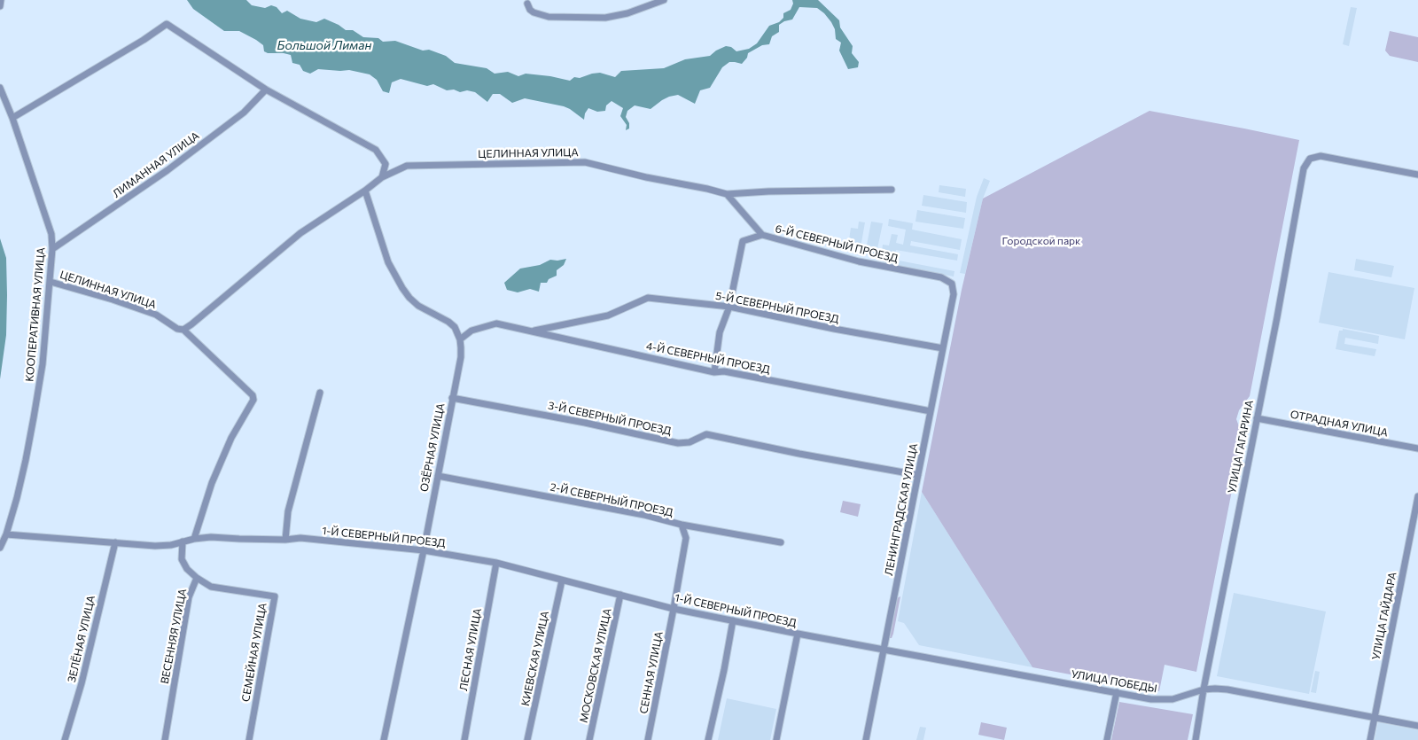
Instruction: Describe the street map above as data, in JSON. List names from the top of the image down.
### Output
{
  "streets": {
    "street": [
      "ЦЕЛИННАЯ УЛИЦА",
      "ЛИМАННАЯ УЛИЦА",
      "6-Й СЕВЕРНЫЙ ПРОЕЗД",
      "5-Й СЕВЕРНЫЙ ПРОЕЗД",
      "КООПЕРАТИВНАЯ УЛИЦА",
      "4-Й СЕВЕРНЫЙ ПРОЕЗД",
      "3-Й СЕВЕРНЫЙ ПРОЕЗД",
      "ОТРАДНАЯ УЛИЦА",
      "УЛИЦА ГАГАРИНА",
      "ОЗЁРНАЯ УЛИЦА",
      "2-Й СЕВЕРНЫЙ ПРОЕЗД",
      "ЛЕНИНГРАДСКАЯ УЛИЦА",
      "1-Й СЕВЕРНЫЙ ПРОЕЗД",
      "УЛИЦА ГАЙДАРА",
      "ВЕСЕННЯЯ УЛИЦА",
      "ЗЕЛЁНАЯ УЛИЦА",
      "ЛЕСНАЯ УЛИЦА",
      "СЕМЕЙНАЯ УЛИЦА",
      "КИЕВСКАЯ УЛИЦА",
      "МОСКОВСКАЯ УЛИЦА",
      "СЕННАЯ УЛИЦА",
      "УЛИЦА ПОБЕДЫ"
    ]
  },
  "crossings": [
    ["ЦЕЛИННАЯ УЛИЦА", "КООПЕРАТИВНАЯ УЛИЦА"],
    ["ЦЕЛИННАЯ УЛИЦА", "1-Й СЕВЕРНЫЙ ПРОЕЗД"],
    ["ЛИМАННАЯ УЛИЦА", "КООПЕРАТИВНАЯ УЛИЦА"],
    ["6-Й СЕВЕРНЫЙ ПРОЕЗД", "5-Й СЕВЕРНЫЙ ПРОЕЗД"],
    ["6-Й СЕВЕРНЫЙ ПРОЕЗД", "ЛЕНИНГРАДСКАЯ УЛИЦА"],
    ["5-Й СЕВЕРНЫЙ ПРОЕЗД", "4-Й СЕВЕРНЫЙ ПРОЕЗД"],
    ["5-Й СЕВЕРНЫЙ ПРОЕЗД", "ЛЕНИНГРАДСКАЯ УЛИЦА"],
    ["КООПЕРАТИВНАЯ УЛИЦА", "1-Й СЕВЕРНЫЙ ПРОЕЗД"],
    ["4-Й СЕВЕРНЫЙ ПРОЕЗД", "ОЗЁРНАЯ УЛИЦА"],
    ["4-Й СЕВЕРНЫЙ ПРОЕЗД", "ЛЕНИНГРАДСКАЯ УЛИЦА"],
    ["3-Й СЕВЕРНЫЙ ПРОЕЗД", "ОЗЁРНАЯ УЛИЦА"],
    ["3-Й СЕВЕРНЫЙ ПРОЕЗД", "ЛЕНИНГРАДСКАЯ УЛИЦА"],
    ["ОТРАДНАЯ УЛИЦА", "УЛИЦА ГАГАРИНА"],
    ["УЛИЦА ГАГАРИНА", "УЛИЦА ПОБЕДЫ"],
    ["ОЗЁРНАЯ УЛИЦА", "2-Й СЕВЕРНЫЙ ПРОЕЗД"],
    ["ОЗЁРНАЯ УЛИЦА", "1-Й СЕВЕРНЫЙ ПРОЕЗД"],
    ["2-Й СЕВЕРНЫЙ ПРОЕЗД", "СЕННАЯ УЛИЦА"],
    ["ЛЕНИНГРАДСКАЯ УЛИЦА", "1-Й СЕВЕРНЫЙ ПРОЕЗД"],
    ["ЛЕНИНГРАДСКАЯ УЛИЦА", "УЛИЦА ПОБЕДЫ"],
    ["1-Й СЕВЕРНЫЙ ПРОЕЗД", "ВЕСЕННЯЯ УЛИЦА"],
    ["1-Й СЕВЕРНЫЙ ПРОЕЗД", "ЗЕЛЁНАЯ УЛИЦА"],
    ["1-Й СЕВЕРНЫЙ ПРОЕЗД", "ЛЕСНАЯ УЛИЦА"],
    ["1-Й СЕВЕРНЫЙ ПРОЕЗД", "КИЕВСКАЯ УЛИЦА"],
    ["1-Й СЕВЕРНЫЙ ПРОЕЗД", "МОСКОВСКАЯ УЛИЦА"],
    ["1-Й СЕВЕРНЫЙ ПРОЕЗД", "СЕННАЯ УЛИЦА"],
    ["1-Й СЕВЕРНЫЙ ПРОЕЗД", "УЛИЦА ПОБЕДЫ"],
    ["УЛИЦА ГАЙДАРА", "УЛИЦА ПОБЕДЫ"],
    ["ВЕСЕННЯЯ УЛИЦА", "СЕМЕЙНАЯ УЛИЦА"]
  ],
  "water": ["Большой Лиман"],
  "parks": ["Городской парк"]
}
